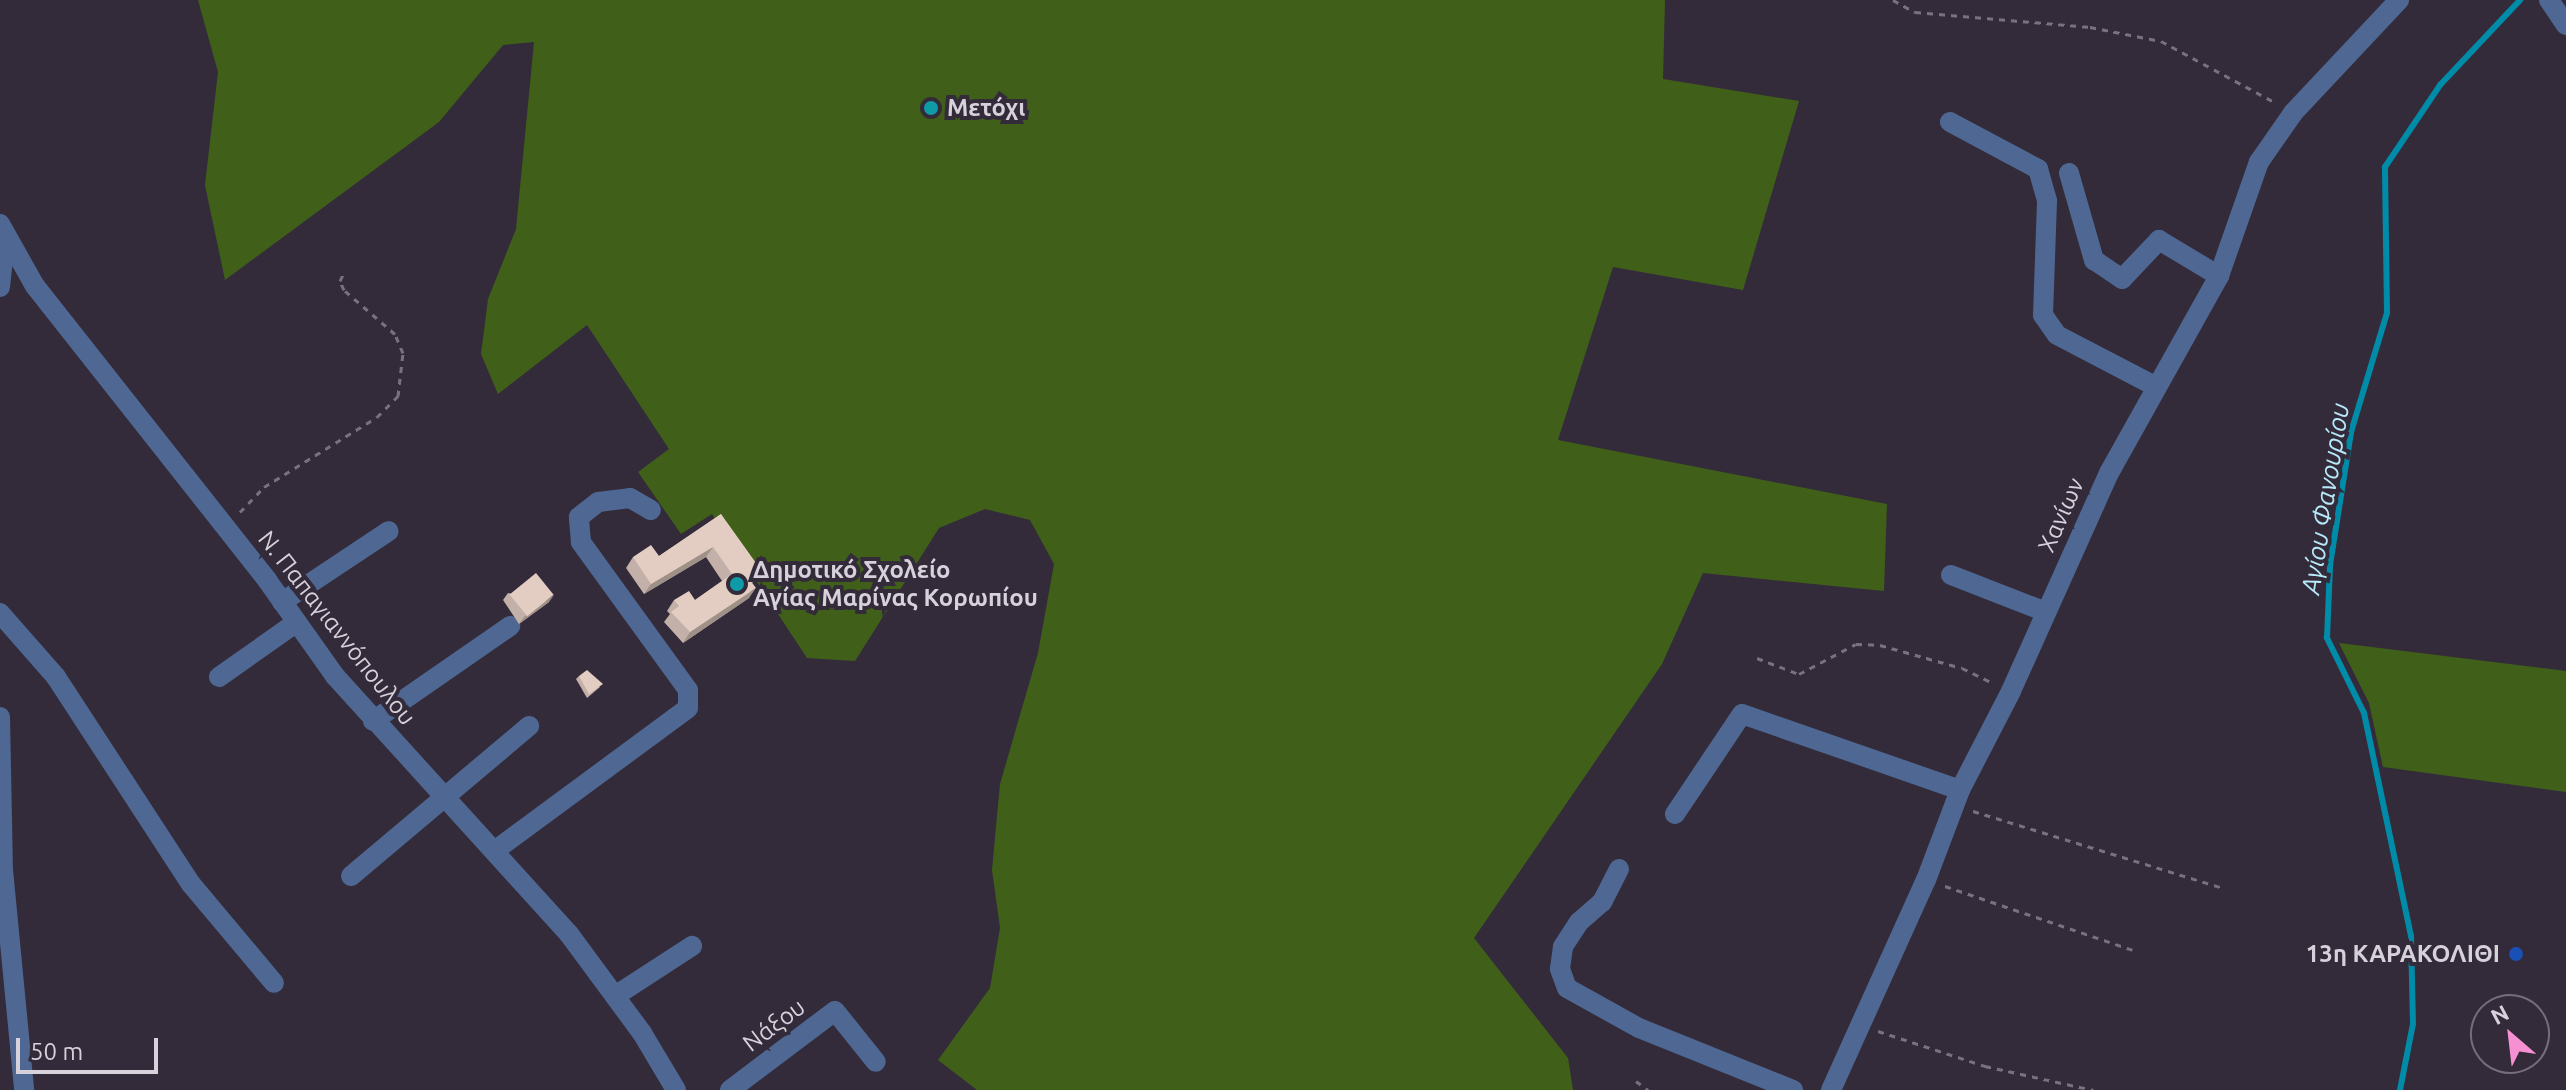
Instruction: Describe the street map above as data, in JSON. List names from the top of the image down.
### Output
{
  "streets": {
    "street": ["Χανίων", "Ν. Παπαγιαννόπουλου", "Νάξου"]
  },
  "water": ["Αγίου Φανουρίου"],
  "places": ["Μετόχι", "Δημοτικό Σχολείο Αγίας Μαρίνας Κορωπίου", "13η ΚΑΡΑΚΟΛΙΘΙ"],
  "scale_bar": "50 m",
  "north": "top left"
}
